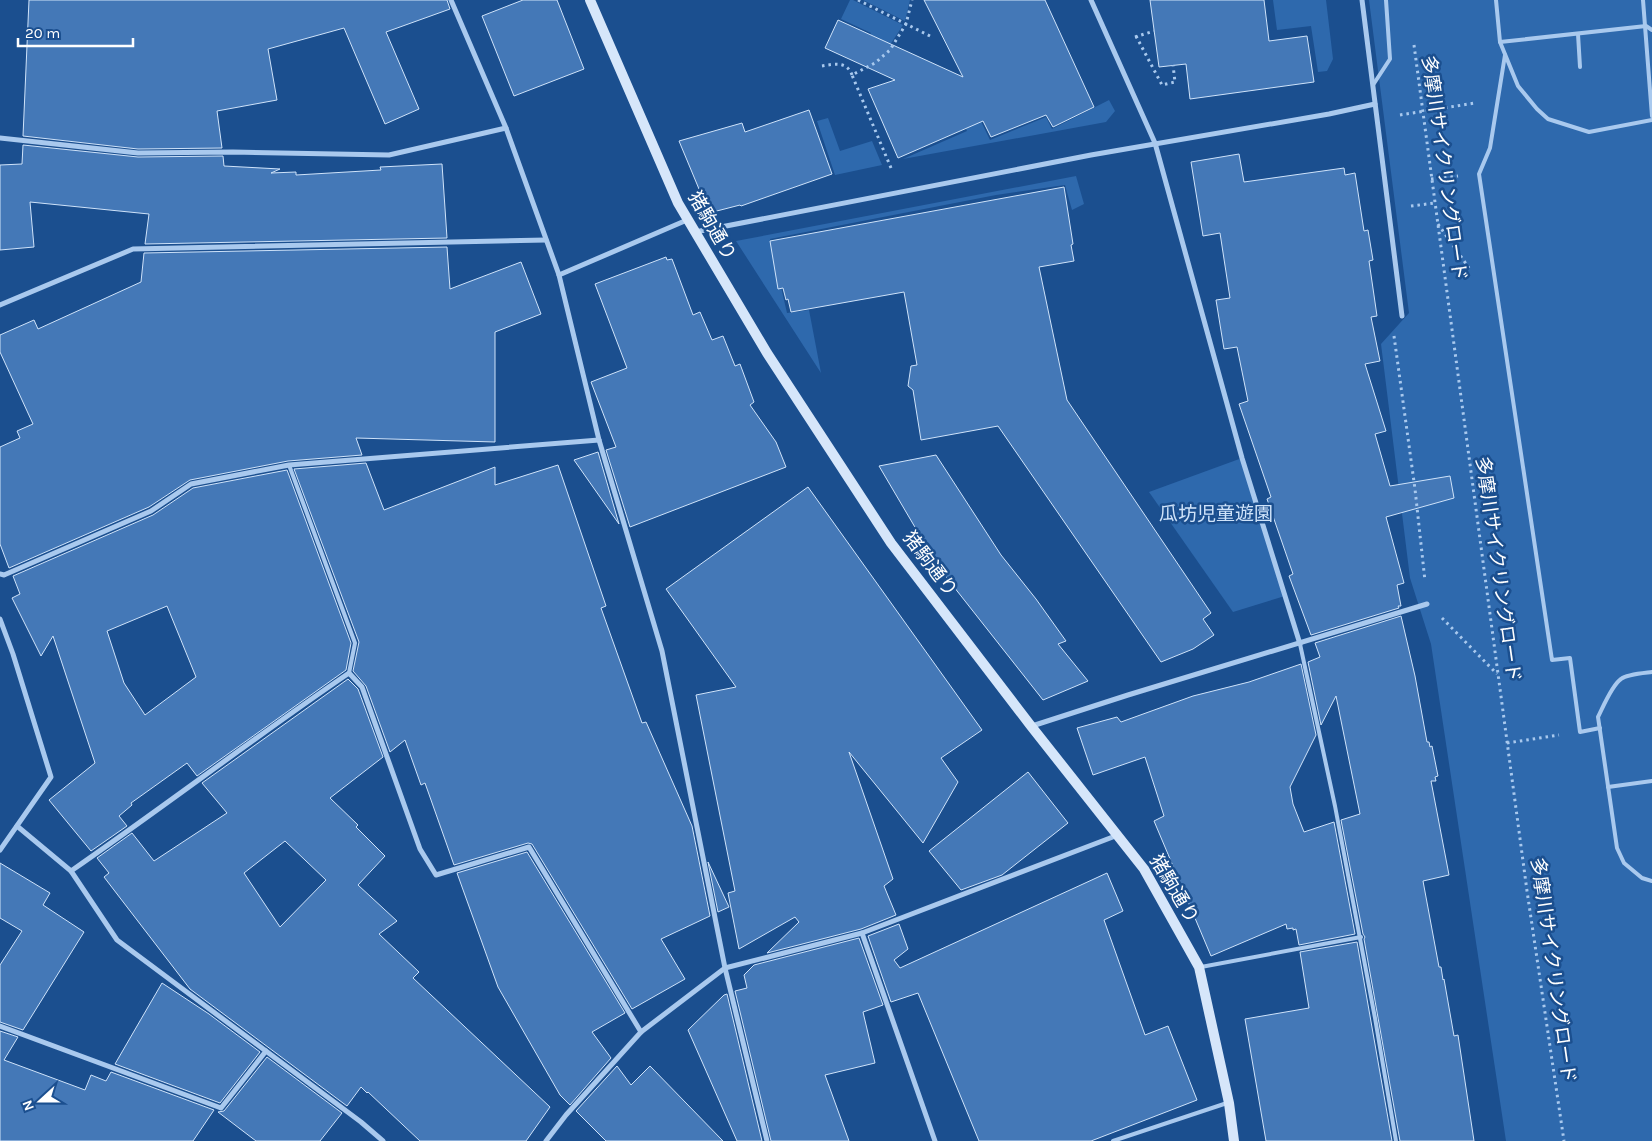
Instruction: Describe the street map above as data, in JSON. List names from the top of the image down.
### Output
{
  "streets": {
    "street": ["猪駒通り"],
    "path": ["多摩川サイクリングロード"]
  },
  "parks": ["瓜坊児童遊園"],
  "scale_bar": "20 m",
  "north": "left"
}
